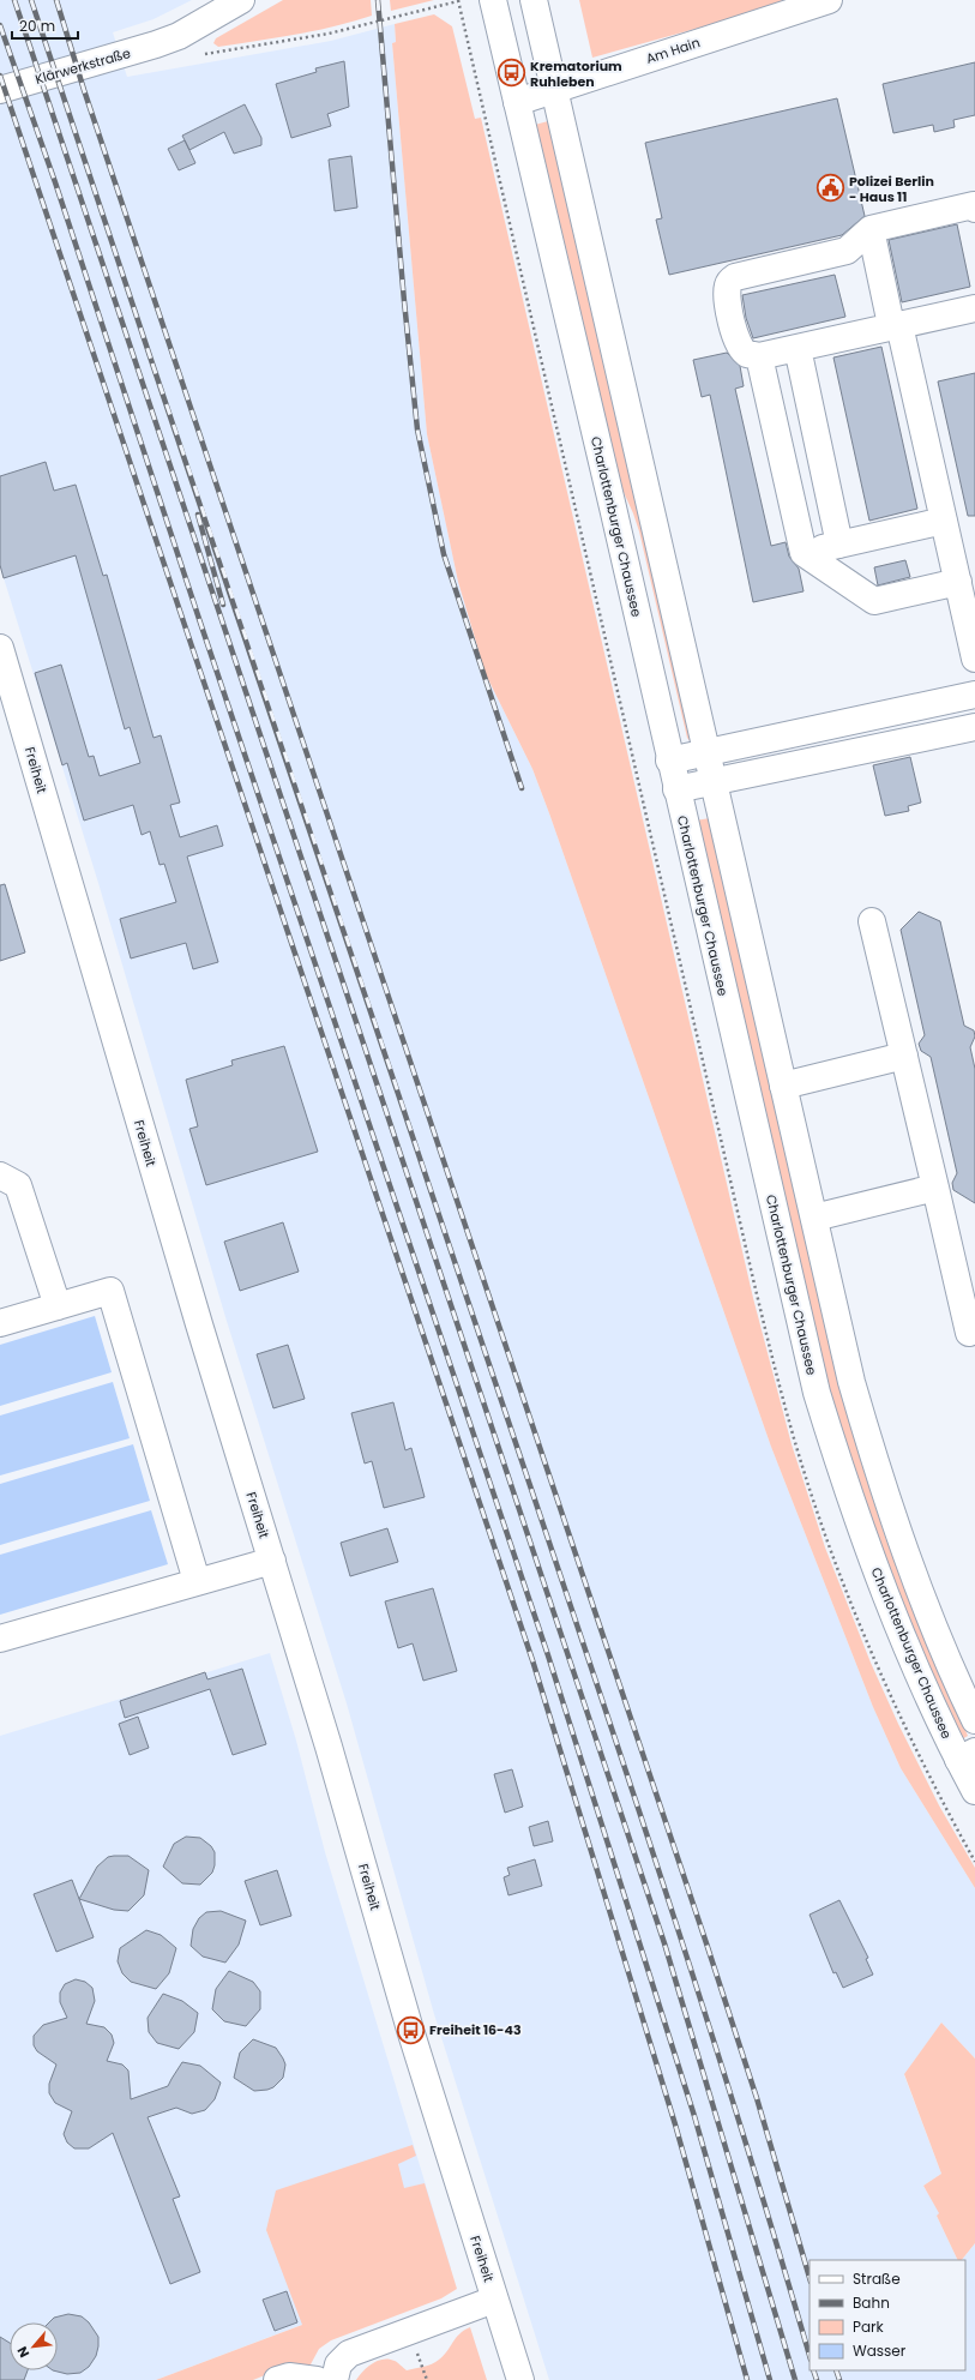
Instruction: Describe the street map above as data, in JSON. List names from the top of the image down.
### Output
{
  "streets": {
    "main road": [
      "Am Hain",
      "Klärwerkstraße",
      "Charlottenburger Chaussee",
      "Freiheit"
    ]
  },
  "crossings": [
    ["Am Hain", "Charlottenburger Chaussee"]
  ],
  "places": {
    "bus stop": ["Krematorium Ruhleben", "Freiheit 16-43"],
    "public building": ["Polizei Berlin - Haus 11"]
  },
  "legend": [
    "Straße",
    "Bahn",
    "Park",
    "Wasser"
  ],
  "scale_bar": "20 m",
  "north": "bottom left"
}
